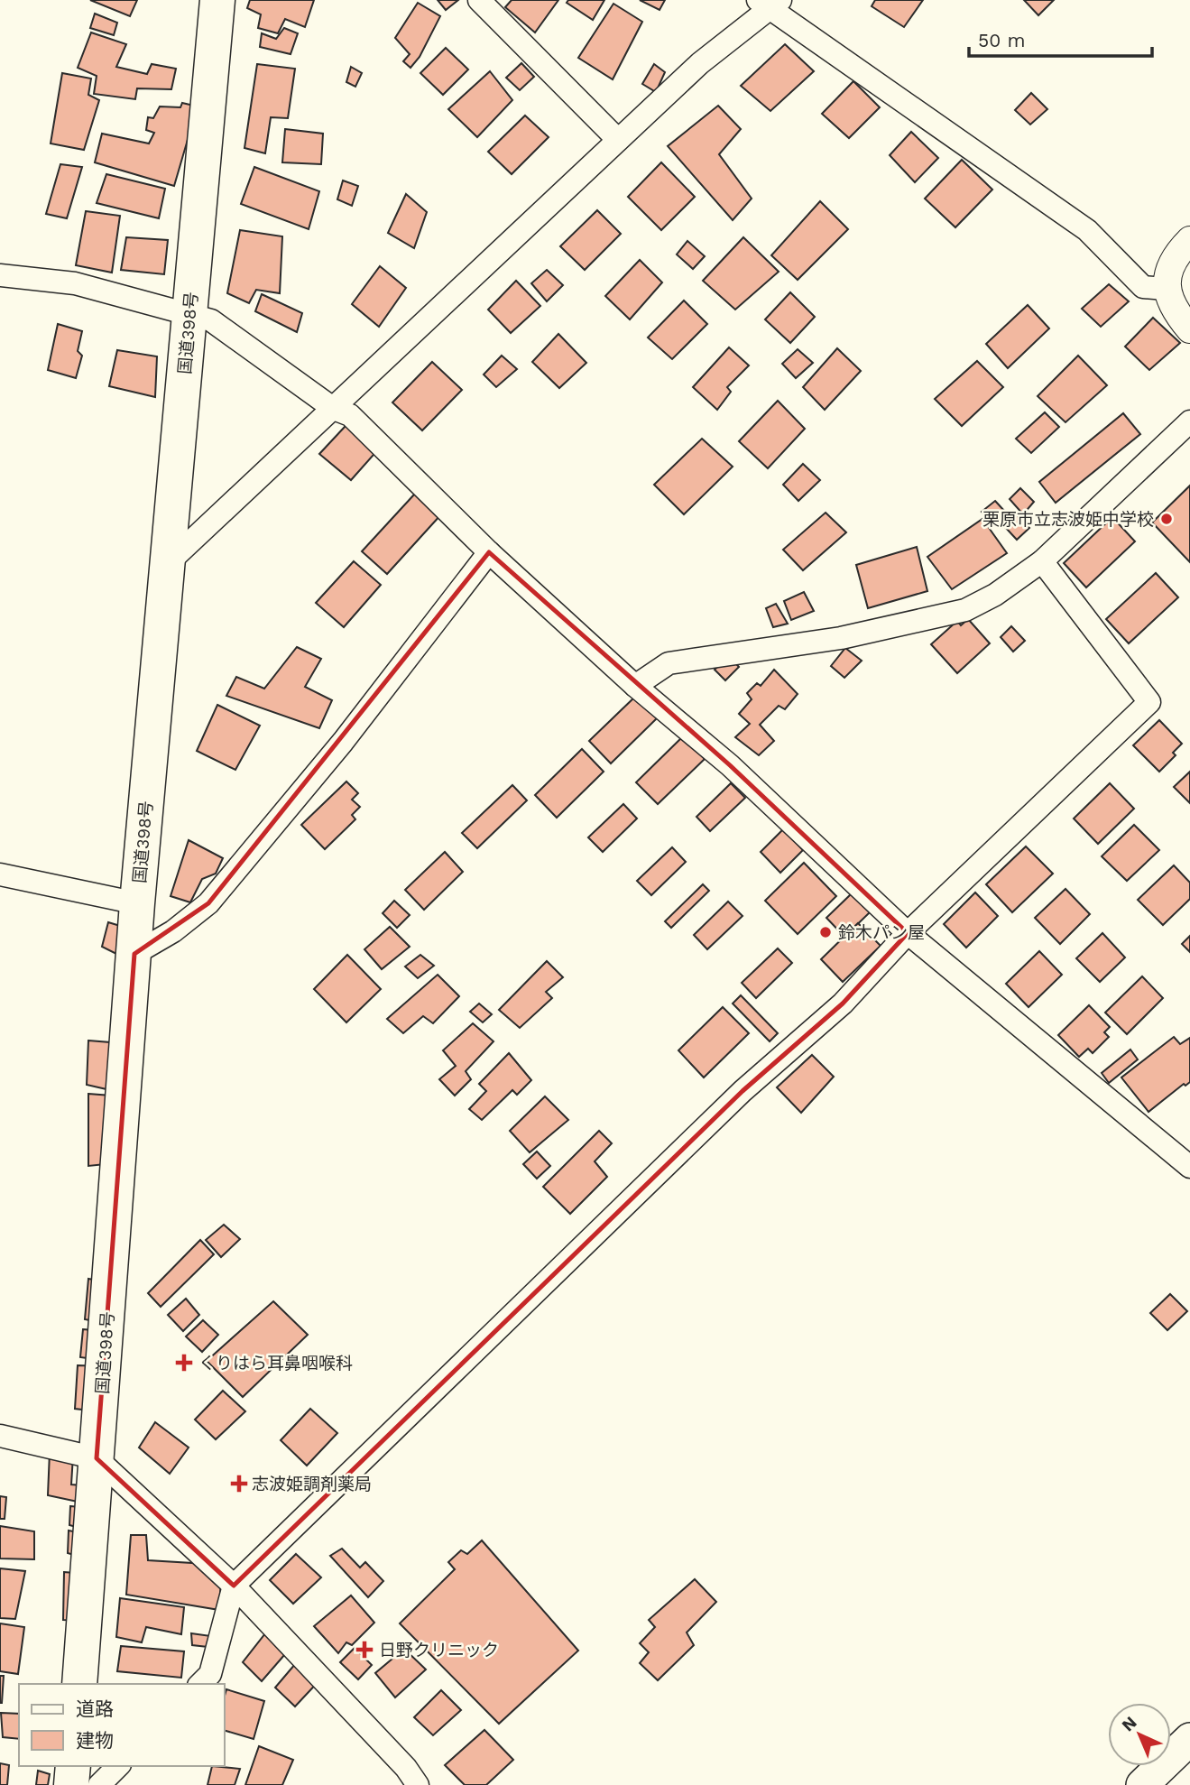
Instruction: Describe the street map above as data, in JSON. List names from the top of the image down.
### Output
{
  "streets": {
    "highway": ["国道398号"]
  },
  "places": {
    "other": ["栗原市立志波姫中学校", "鈴木パン屋"],
    "health": ["くりはら耳鼻咽喉科", "志波姫調剤薬局", "日野クリニック"]
  },
  "legend": ["道路", "建物"],
  "scale_bar": "50 m",
  "north": "top left"
}
